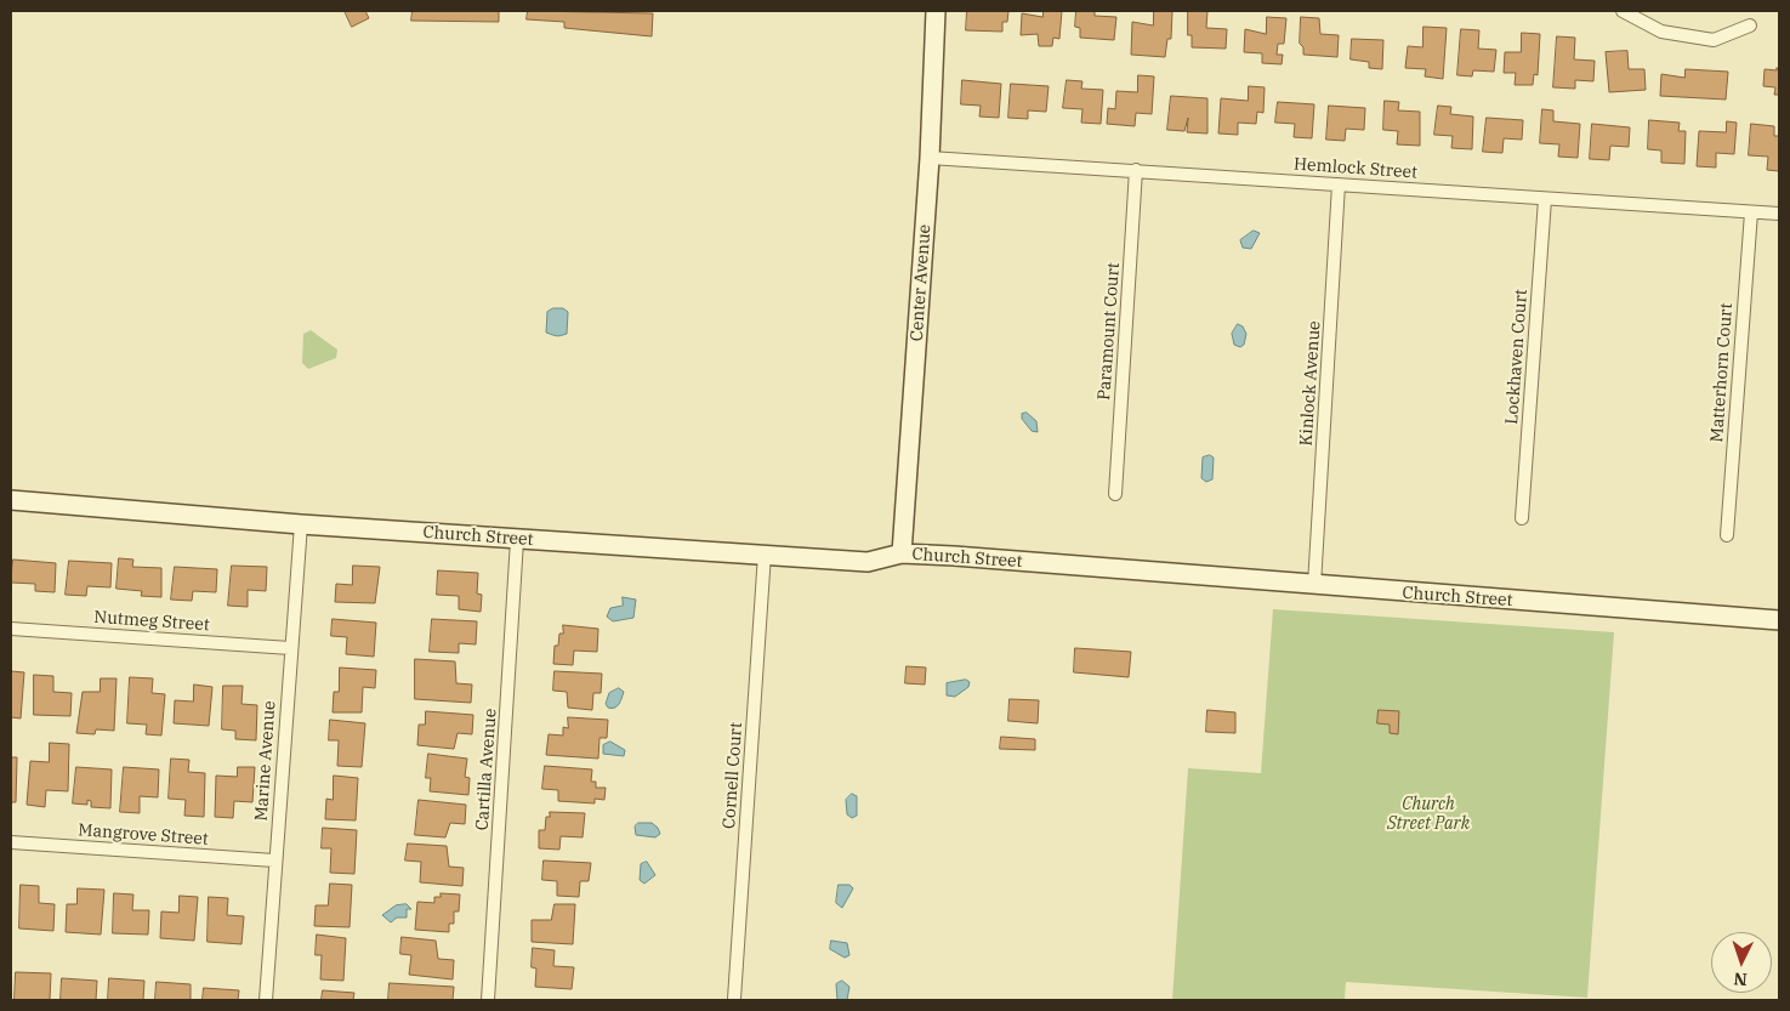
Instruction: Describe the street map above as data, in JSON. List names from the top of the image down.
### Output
{
  "streets": {
    "street": [
      "Hemlock Street",
      "Center Avenue",
      "Paramount Court",
      "Lockhaven Court",
      "Matterhorn Court",
      "Kinlock Avenue",
      "Church Street",
      "Nutmeg Street",
      "Marine Avenue",
      "Cartilla Avenue",
      "Cornell Court",
      "Mangrove Street"
    ]
  },
  "crossings": [
    ["Hemlock Street", "Center Avenue"],
    ["Hemlock Street", "Paramount Court"],
    ["Hemlock Street", "Lockhaven Court"],
    ["Hemlock Street", "Matterhorn Court"],
    ["Hemlock Street", "Kinlock Avenue"],
    ["Center Avenue", "Church Street"],
    ["Kinlock Avenue", "Church Street"],
    ["Church Street", "Marine Avenue"],
    ["Church Street", "Cartilla Avenue"],
    ["Church Street", "Cornell Court"],
    ["Nutmeg Street", "Marine Avenue"],
    ["Marine Avenue", "Mangrove Street"]
  ],
  "parks": ["Church Street Park"],
  "north": "bottom"
}
